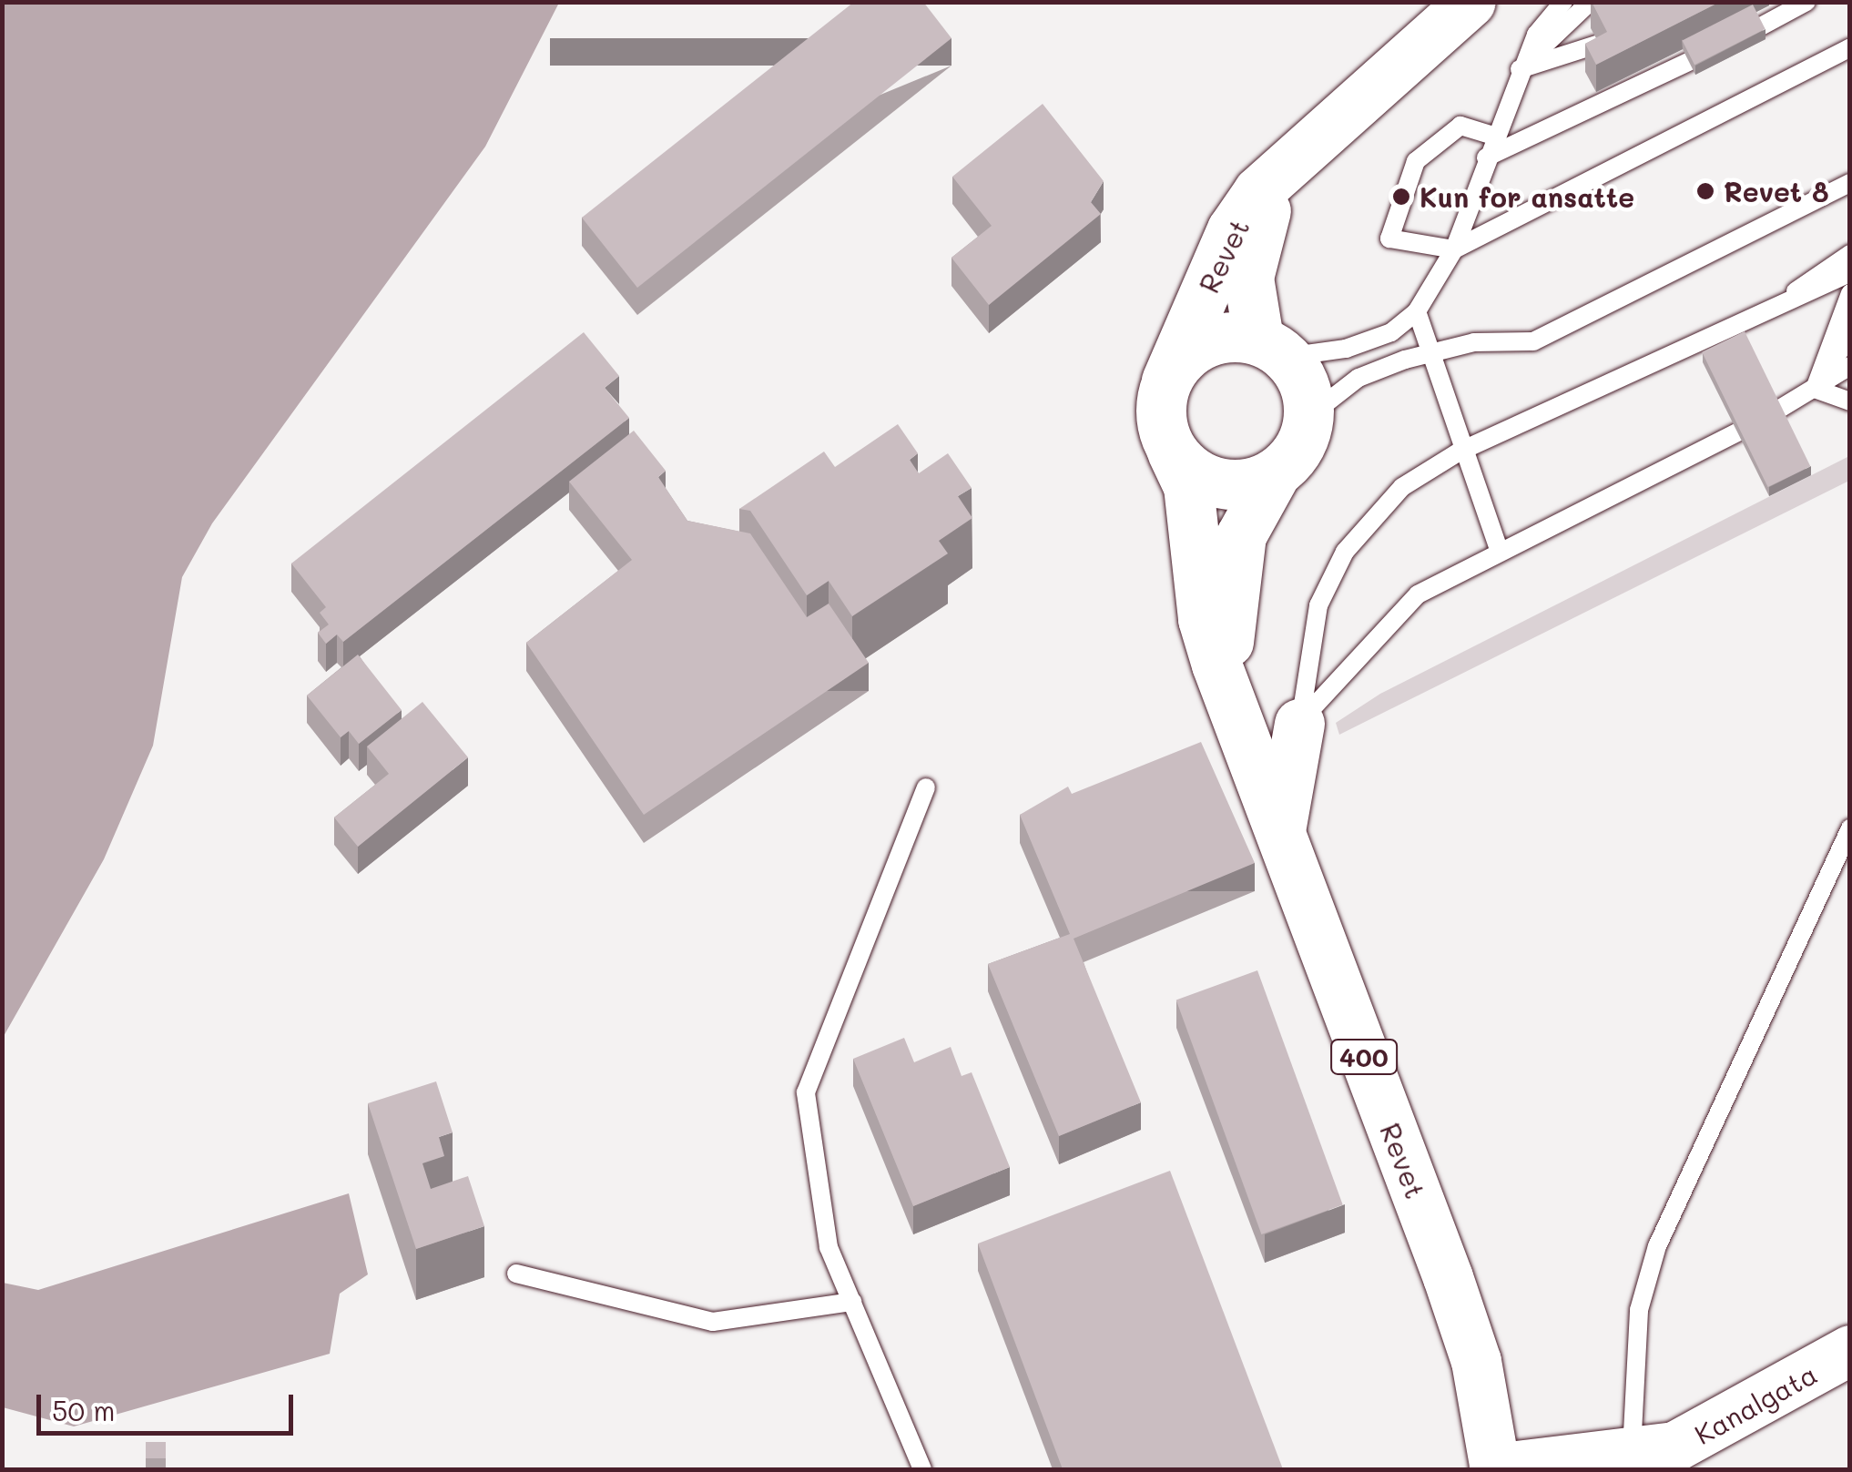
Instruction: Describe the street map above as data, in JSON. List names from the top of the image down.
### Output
{
  "streets": {
    "main road": ["Revet", "400", "Kanalgata"]
  },
  "crossings": [
    ["Revet", "400"],
    ["Revet", "Kanalgata"]
  ],
  "places": ["Revet 8", "Kun for ansatte"],
  "scale_bar": "50 m"
}
